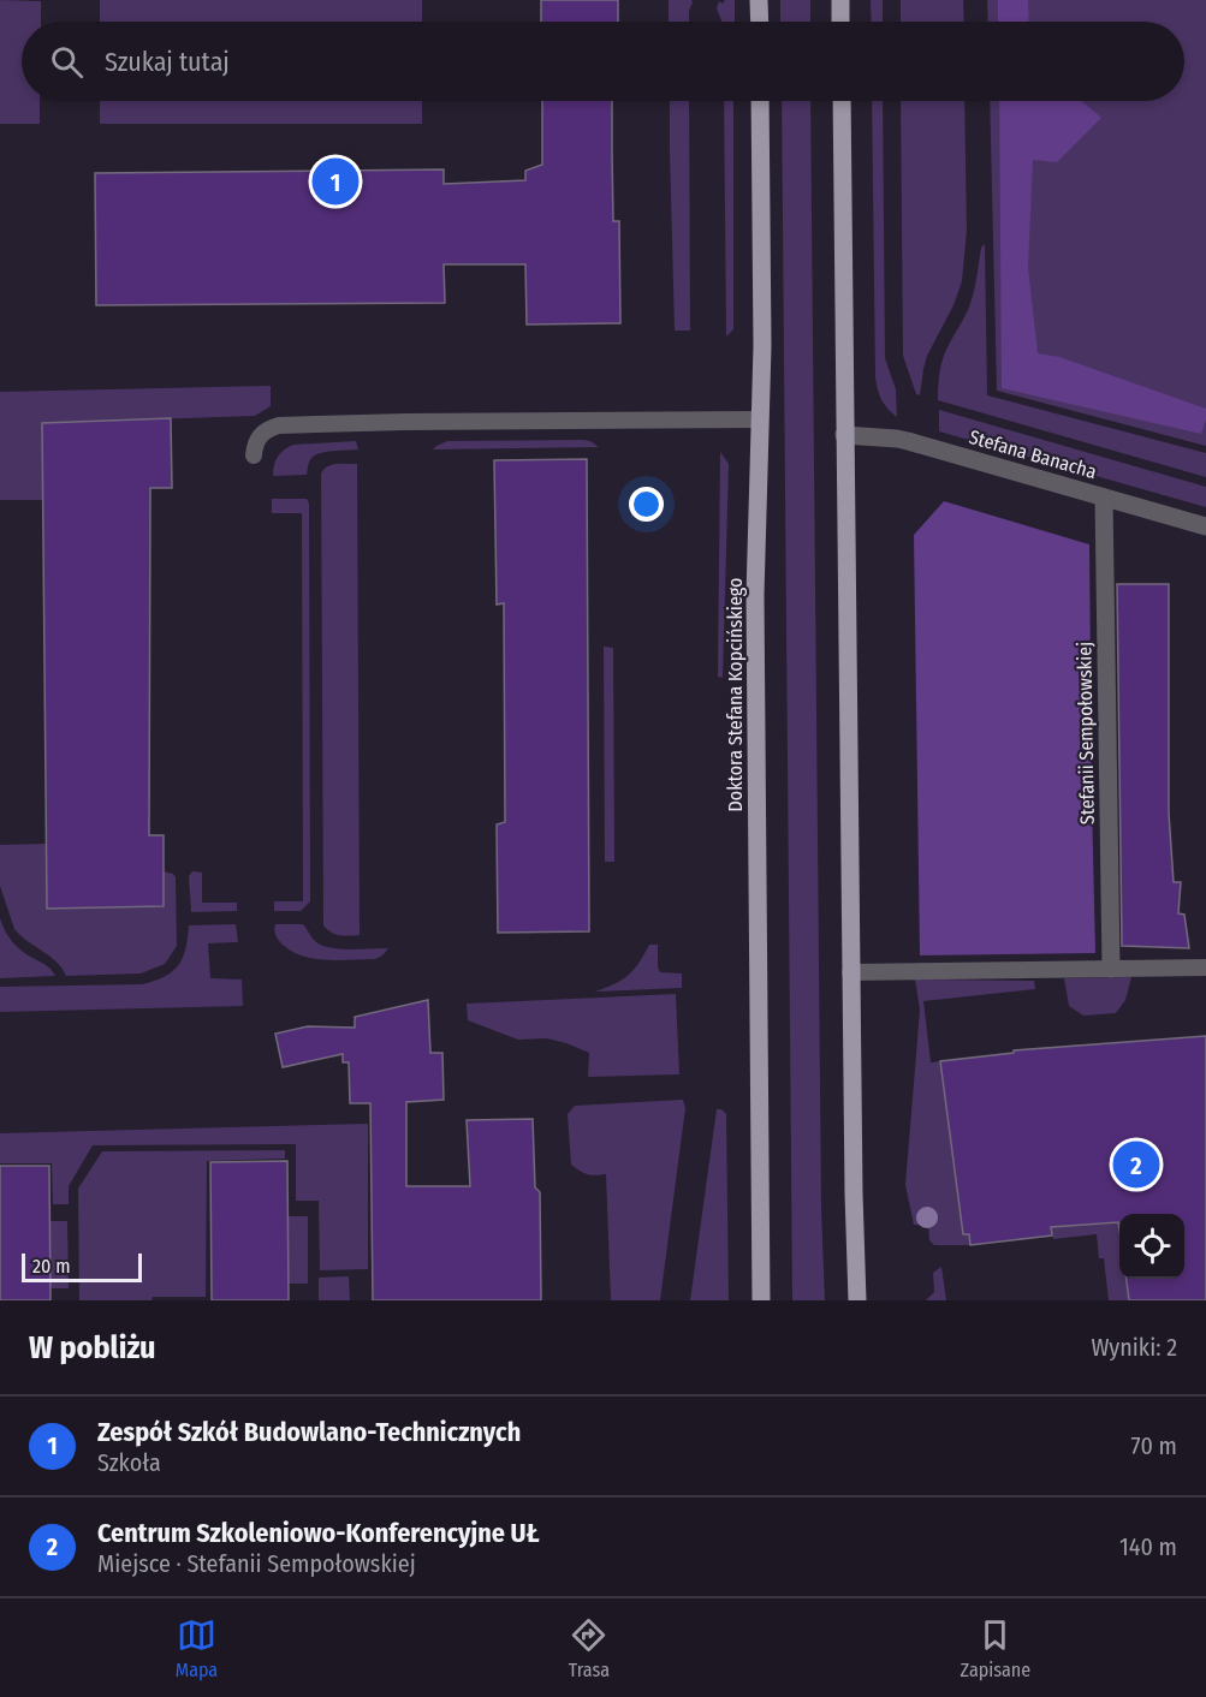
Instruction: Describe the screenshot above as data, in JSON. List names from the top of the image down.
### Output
{
  "streets": {
    "main road": ["Doktora Stefana Kopcińskiego"],
    "street": ["Stefana Banacha", "Stefanii Sempołowskiej"]
  },
  "crossings": [
    ["Stefana Banacha", "Stefanii Sempołowskiej"]
  ],
  "scale_bar": "20 m",
  "page": {
    "search": "Szukaj tutaj",
    "pins": ["1", "2"],
    "scale": "20 m",
    "heading": ["W pobliżu", "Wyniki: 2"],
    "list": [
      {
        "mark": "1",
        "name": "Zespół Szkół Budowlano-Technicznych",
        "note": "Szkoła",
        "value": "70 m"
      },
      {
        "mark": "2",
        "name": "Centrum Szkoleniowo-Konferencyjne UŁ",
        "note": "Miejsce · Stefanii Sempołowskiej",
        "value": "140 m"
      }
    ],
    "nav": ["Mapa", "Trasa", "Zapisane"]
  }
}
